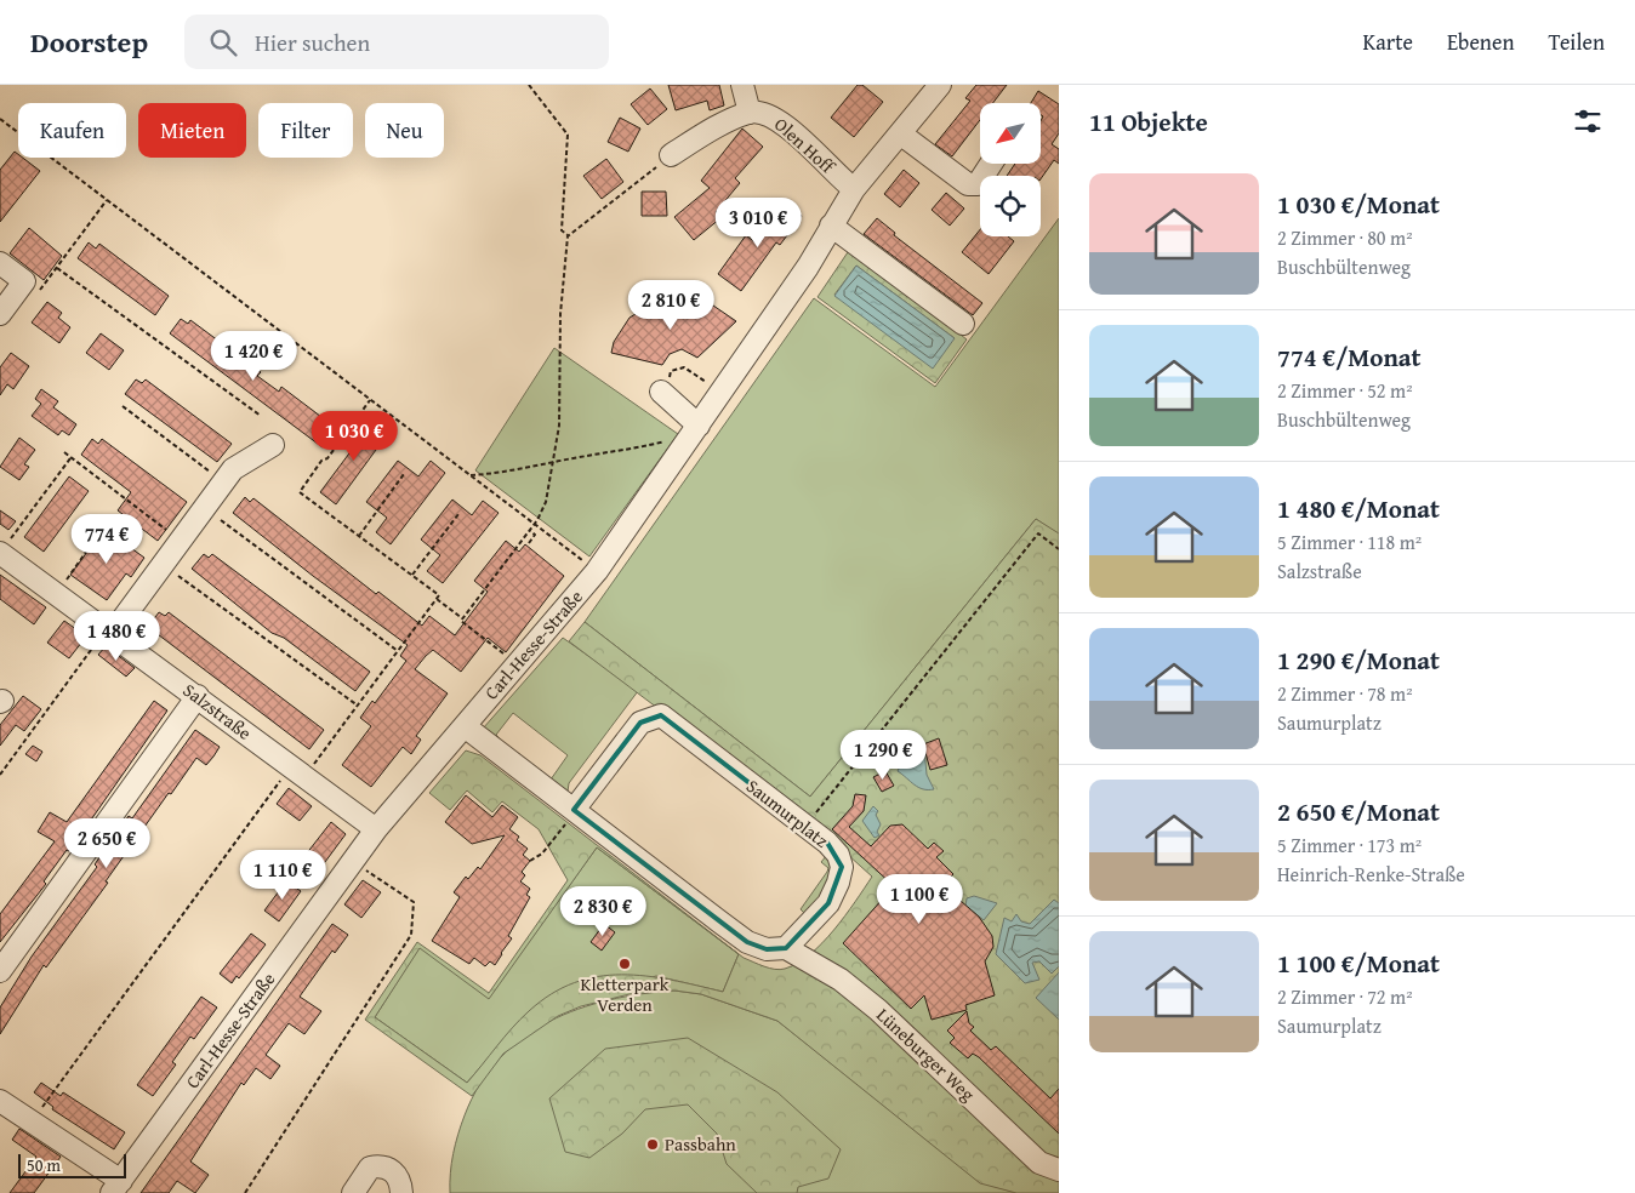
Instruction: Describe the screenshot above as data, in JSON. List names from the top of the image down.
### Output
{
  "streets": {
    "street": [
      "Olen Hoff",
      "Carl-Hesse-Straße",
      "Salzstraße",
      "Saumurplatz",
      "Lüneburger Weg"
    ]
  },
  "crossings": [
    ["Olen Hoff", "Carl-Hesse-Straße"],
    ["Carl-Hesse-Straße", "Salzstraße"],
    ["Saumurplatz", "Lüneburger Weg"]
  ],
  "places": ["Kletterpark Verden", "Passbahn"],
  "scale_bar": "50 m",
  "north": "bottom left",
  "page": {
    "header": "Doorstep",
    "search": "Hier suchen",
    "nav": ["Karte", "Ebenen", "Teilen"],
    "heading": "11 Objekte",
    "chip": [
      "Kaufen",
      "Mieten",
      "Filter",
      "Neu"
    ],
    "list": [
      {
        "name": "1 030 €/Monat",
        "note": "2 Zimmer · 80 m² · Buschbültenweg"
      },
      {
        "name": "774 €/Monat",
        "note": "2 Zimmer · 52 m² · Buschbültenweg"
      },
      {
        "name": "1 480 €/Monat",
        "note": "5 Zimmer · 118 m² · Salzstraße"
      },
      {
        "name": "1 290 €/Monat",
        "note": "2 Zimmer · 78 m² · Saumurplatz"
      },
      {
        "name": "2 650 €/Monat",
        "note": "5 Zimmer · 173 m² · Heinrich-Renke-Straße"
      },
      {
        "name": "1 100 €/Monat",
        "note": "2 Zimmer · 72 m² · Saumurplatz"
      }
    ],
    "price": [
      "3 010 €",
      "2 810 €",
      "1 420 €",
      "1 030 €",
      "774 €",
      "1 480 €",
      "1 290 €",
      "2 650 €",
      "1 110 €",
      "1 100 €",
      "2 830 €"
    ],
    "scale": "50 m"
  }
}
